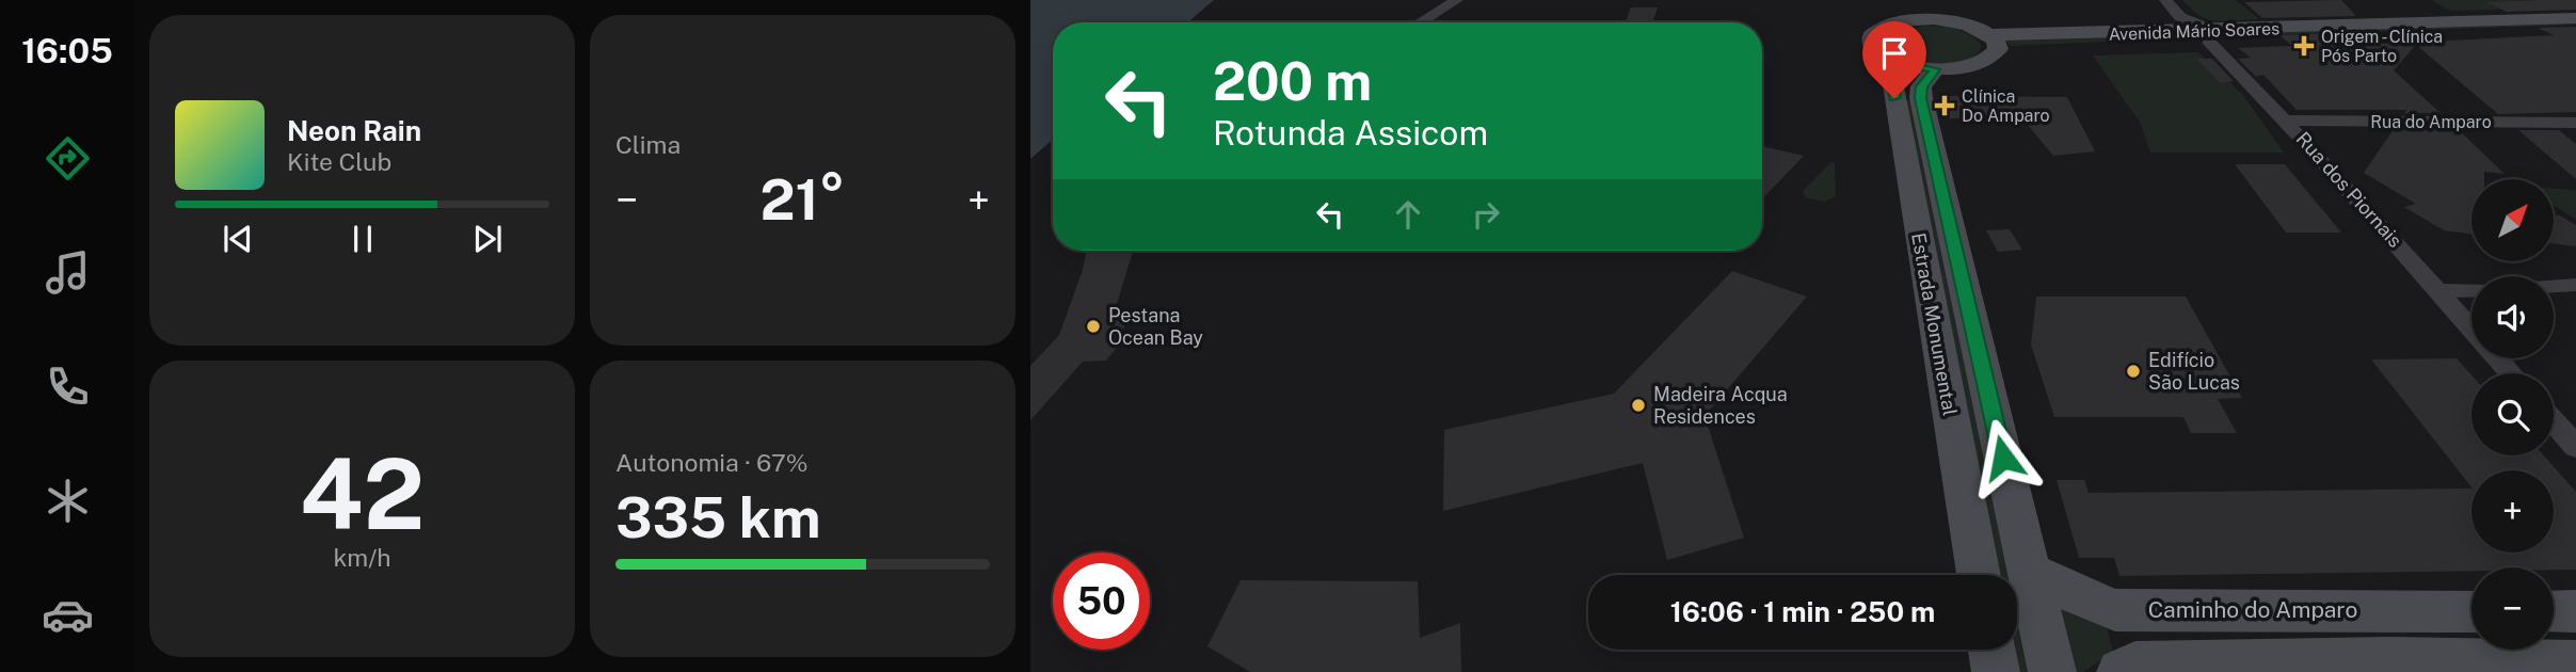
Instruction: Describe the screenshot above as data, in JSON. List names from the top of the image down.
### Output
{
  "streets": {
    "main road": ["Avenida Mário Soares", "Estrada Monumental", "Caminho do Amparo"],
    "street": ["Rua do Amparo", "Rua dos Piornais"]
  },
  "crossings": [
    ["Avenida Mário Soares", "Rua dos Piornais"],
    ["Rua do Amparo", "Rua dos Piornais"],
    ["Estrada Monumental", "Caminho do Amparo"]
  ],
  "places": {
    "health": ["Origem - Clínica Pós Parto", "Clínica Do Amparo"],
    "other": ["Pestana Ocean Bay", "Edifício São Lucas", "Madeira Acqua Residences"]
  },
  "north": "top right",
  "page": {
    "tabs": "16:05",
    "tile": [
      "Clima",
      ["42", "km/h"],
      ["Autonomia · 67%", "335 km"]
    ],
    "turn": ["200 m", "Rotunda Assicom"],
    "song": ["Neon Rain", "Kite Club"],
    "heat": ["−", "21°", "+"],
    "map_buttons": ["+", "−"],
    "limit": "50",
    "trip": "16:06 · 1 min · 250 m"
  }
}
